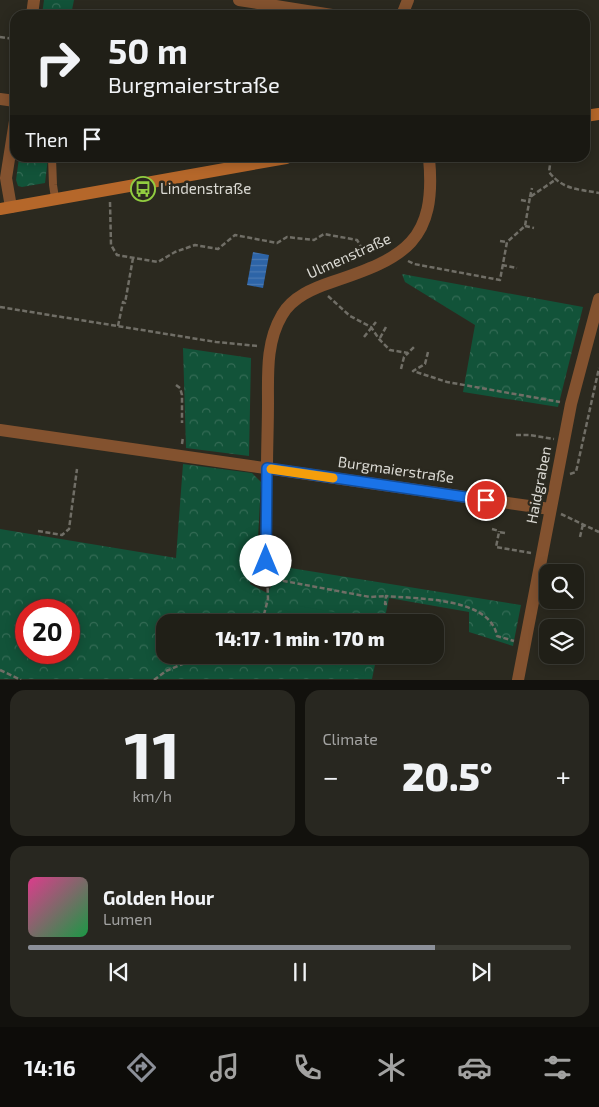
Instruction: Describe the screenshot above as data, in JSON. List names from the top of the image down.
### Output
{
  "streets": {
    "street": ["Ulmenstraße", "Burgmaierstraße", "Haidgraben"]
  },
  "crossings": [
    ["Ulmenstraße", "Burgmaierstraße"],
    ["Burgmaierstraße", "Haidgraben"]
  ],
  "places": {
    "bus stop": ["Lindenstraße"]
  },
  "page": {
    "turn": ["50 m", "Burgmaierstraße"],
    "then": "Then",
    "limit": "20",
    "trip": "14:17 · 1 min · 170 m",
    "tile": [
      ["11", "km/h"],
      "Climate"
    ],
    "heat": ["−", "20.5°", "+"],
    "song": ["Golden Hour", "Lumen"],
    "tabs": "14:16"
  }
}
